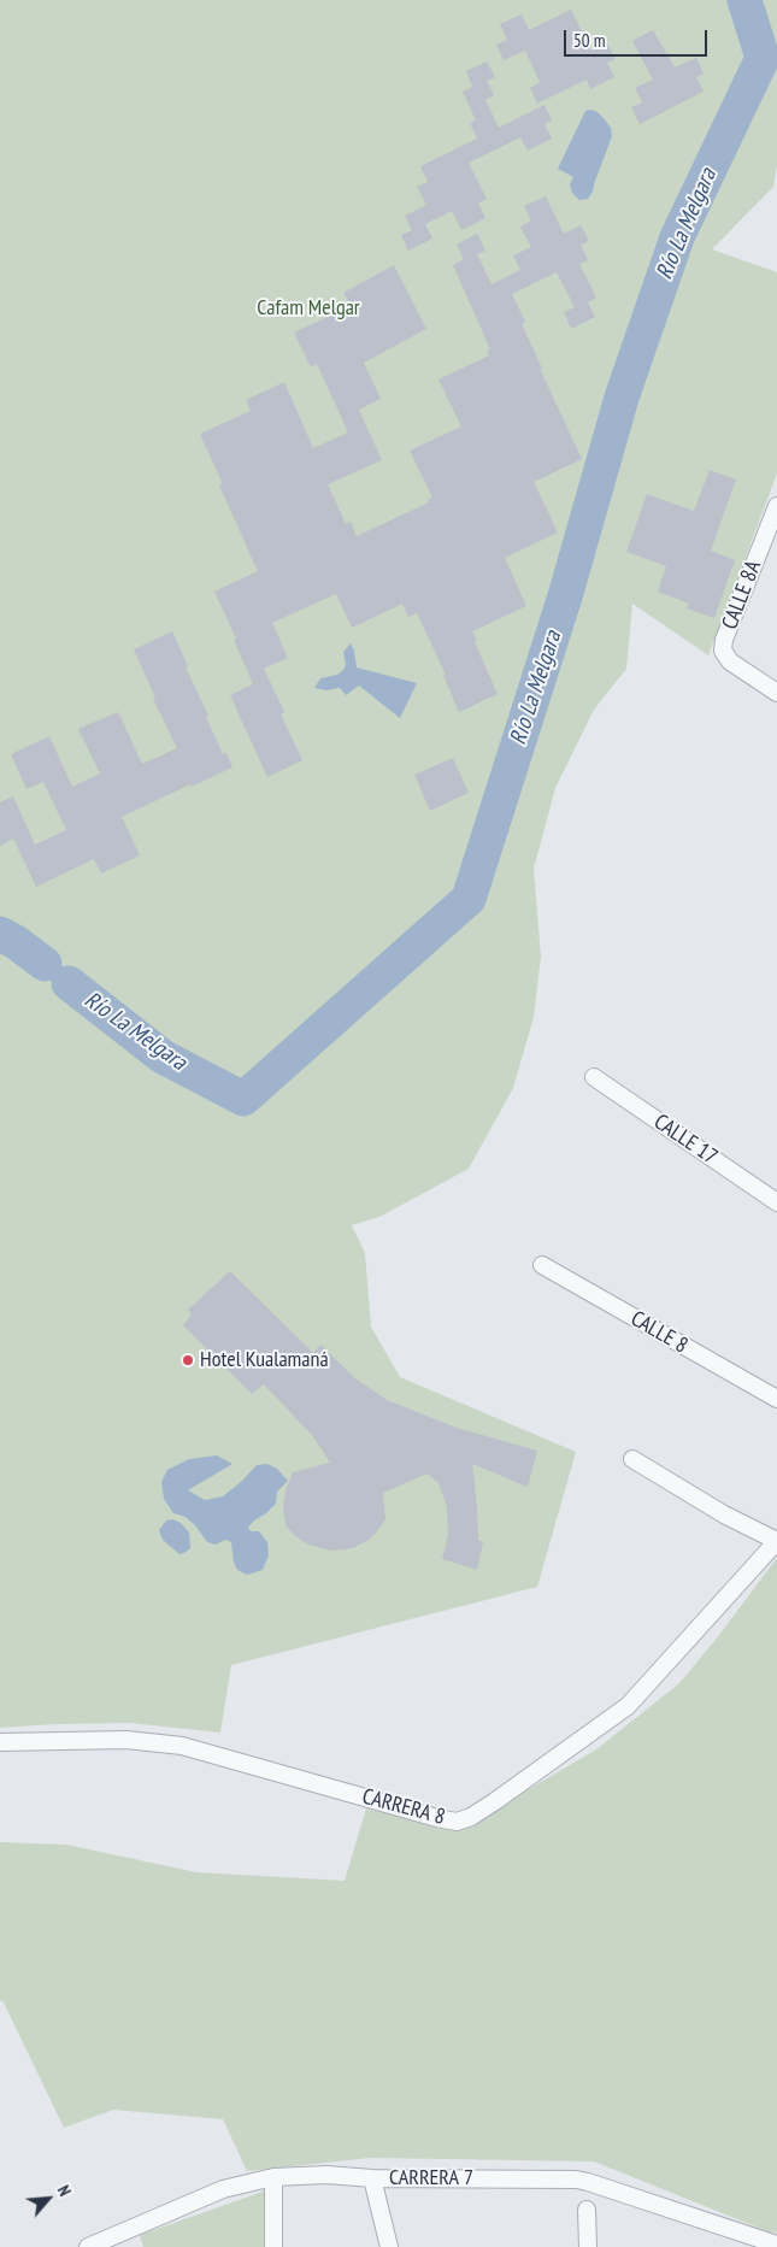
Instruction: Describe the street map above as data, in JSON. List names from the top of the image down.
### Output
{
  "streets": {
    "street": [
      "CALLE 8A",
      "CALLE 17",
      "CALLE 8",
      "CARRERA 8",
      "CARRERA 7"
    ]
  },
  "water": ["Río La Melgara"],
  "parks": ["Cafam Melgar"],
  "places": ["Hotel Kualamaná"],
  "scale_bar": "50 m",
  "north": "top right"
}
